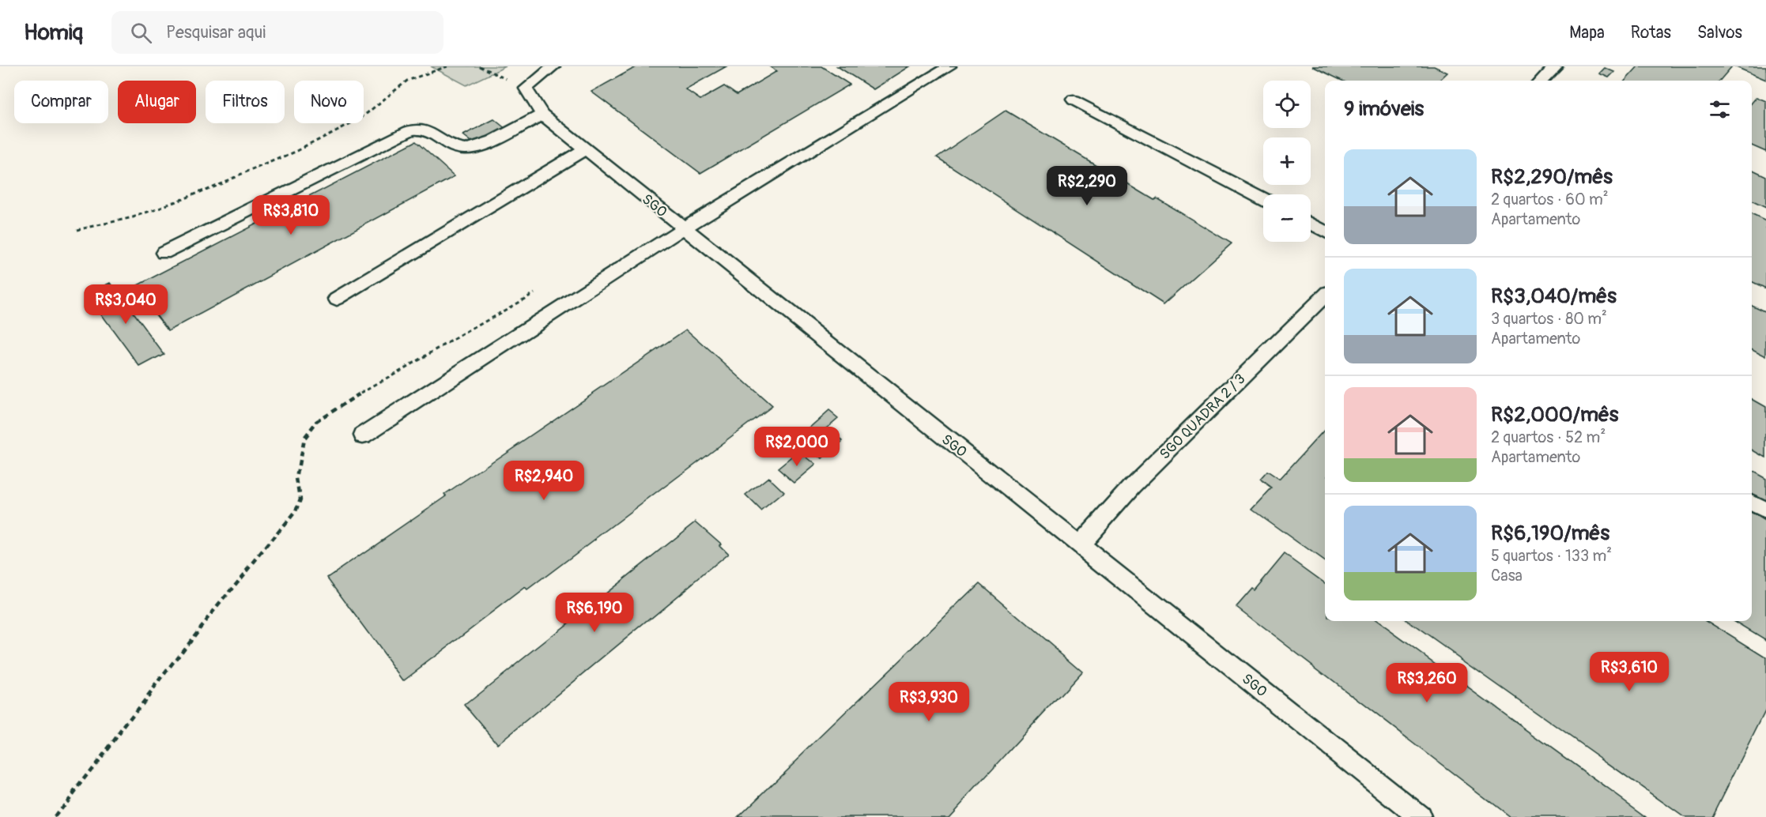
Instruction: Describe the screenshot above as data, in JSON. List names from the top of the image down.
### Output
{
  "streets": {
    "lane": ["SGO", "SGO QUADRA 2 / 3"]
  },
  "crossings": [
    ["SGO", "SGO QUADRA 2 / 3"]
  ],
  "page": {
    "header": "Homiq",
    "search": "Pesquisar aqui",
    "nav": ["Mapa", "Rotas", "Salvos"],
    "map_buttons": ["+", "−"],
    "chip": [
      "Comprar",
      "Alugar",
      "Filtros",
      "Novo"
    ],
    "heading": "9 imóveis",
    "list": [
      {
        "name": "R$2,290/mês",
        "note": "2 quartos · 60 m² · Apartamento"
      },
      {
        "name": "R$3,040/mês",
        "note": "3 quartos · 80 m² · Apartamento"
      },
      {
        "name": "R$2,000/mês",
        "note": "2 quartos · 52 m² · Apartamento"
      },
      {
        "name": "R$6,190/mês",
        "note": "5 quartos · 133 m² · Casa"
      }
    ],
    "price": [
      "R$2,290",
      "R$3,810",
      "R$3,040",
      "R$2,000",
      "R$2,940",
      "R$6,190",
      "R$3,610",
      "R$3,260",
      "R$3,930"
    ]
  }
}
